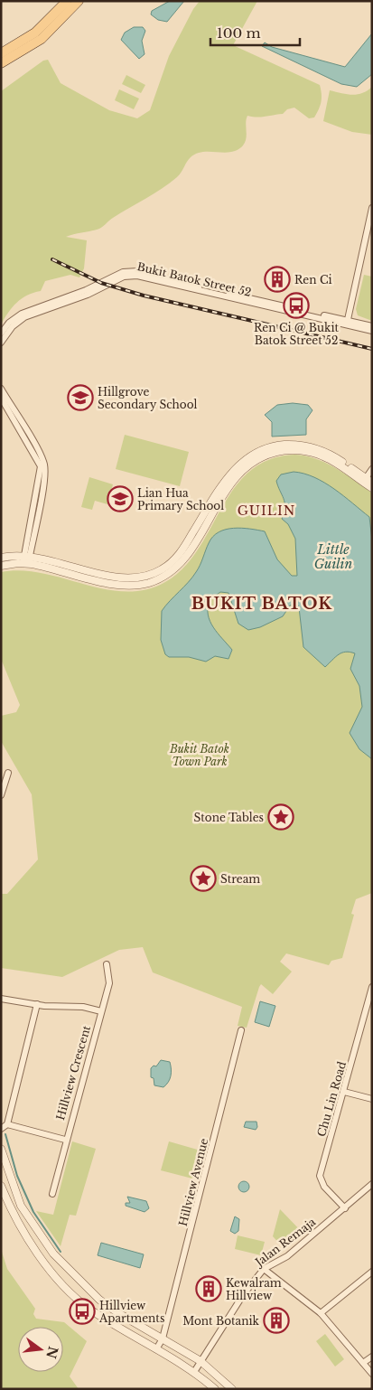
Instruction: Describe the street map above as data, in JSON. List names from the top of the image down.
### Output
{
  "streets": {
    "street": [
      "Bukit Batok Street 52",
      "Hillview Crescent",
      "Chu Lin Road",
      "Hillview Avenue",
      "Jalan Remaja"
    ]
  },
  "crossings": [
    ["Chu Lin Road", "Jalan Remaja"]
  ],
  "districts": ["GUILIN", "BUKIT BATOK"],
  "water": ["Little Guilin"],
  "parks": ["Bukit Batok Town Park"],
  "places": {
    "building": ["Ren Ci", "Kewalram Hillview", "Mont Botanik"],
    "bus stop": ["Ren Ci @ Bukit Batok Street 52", "Hillview Apartments"],
    "school or university": ["Hillgrove Secondary School", "Lian Hua Primary School"],
    "place": ["Stone Tables", "Stream"]
  },
  "scale_bar": "100 m",
  "north": "right"
}
